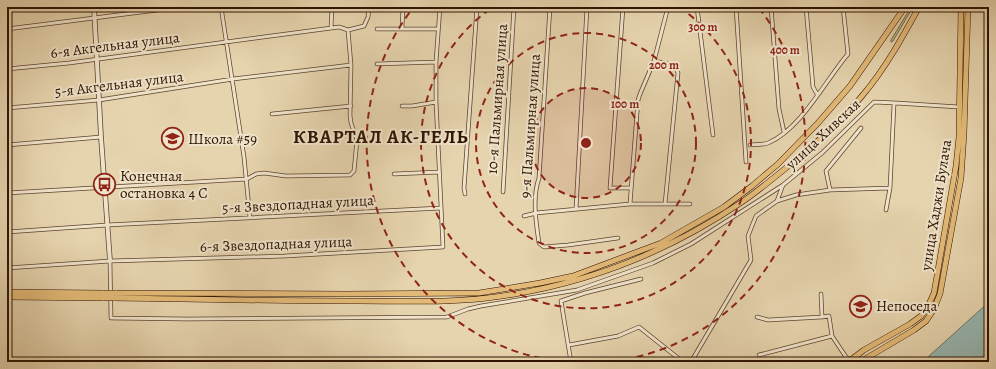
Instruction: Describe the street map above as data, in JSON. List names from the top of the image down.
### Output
{
  "streets": {
    "main road": ["улица Хаджи Булача"],
    "street": [
      "6-я Акгельная улица",
      "5-я Акгельная улица",
      "10-я Пальмирная улица",
      "9-я Пальмирная улица",
      "улица Хивская",
      "5-я Звездопадная улица",
      "6-я Звездопадная улица"
    ]
  },
  "crossings": [
    ["улица Хивская", "улица Хаджи Булача"],
    ["5-я Звездопадная улица", "6-я Звездопадная улица"]
  ],
  "districts": ["КВАРТАЛ АК-ГЕЛЬ"],
  "places": {
    "school or university": ["Школа #59", "Непоседа"],
    "bus stop": ["Конечная остановка 4 С"]
  },
  "rings": [
    "300 m",
    "400 m",
    "200 m",
    "100 m"
  ]
}
